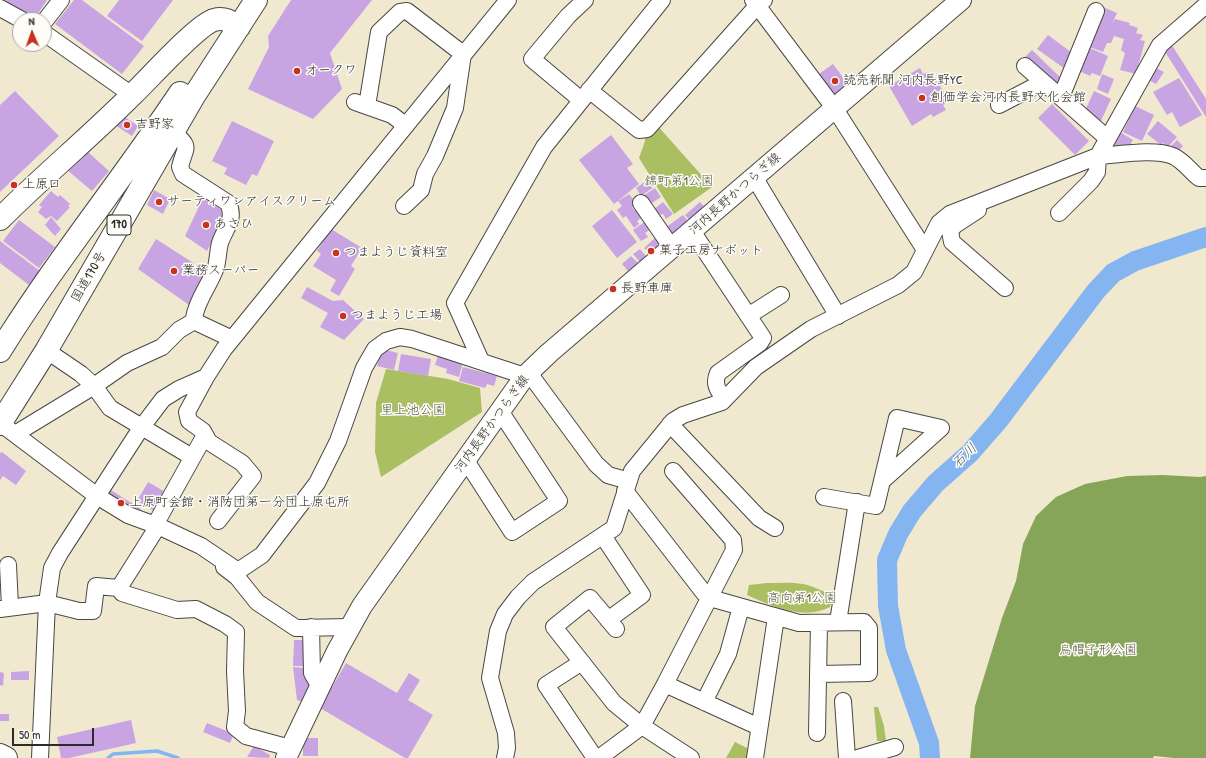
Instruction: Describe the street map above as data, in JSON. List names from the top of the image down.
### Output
{
  "streets": {
    "highway": ["170", "国道170号"],
    "main road": ["河内長野かつらぎ線"]
  },
  "water": ["石川"],
  "parks": [
    "錦町第1公園",
    "里上池公園",
    "高向第1公園",
    "烏帽子形公園"
  ],
  "places": [
    "オークワ",
    "読売新聞 河内長野YC",
    "創価学会河内長野文化会館",
    "吉野家",
    "上原口",
    "サーティワンアイスクリーム",
    "あさひ",
    "菓子工房ナボット",
    "つまようじ資料室",
    "業務スーパー",
    "長野車庫",
    "つまようじ工場",
    "上原町会館・消防団第一分団上原屯所"
  ],
  "scale_bar": "50 m",
  "north": "top"
}
